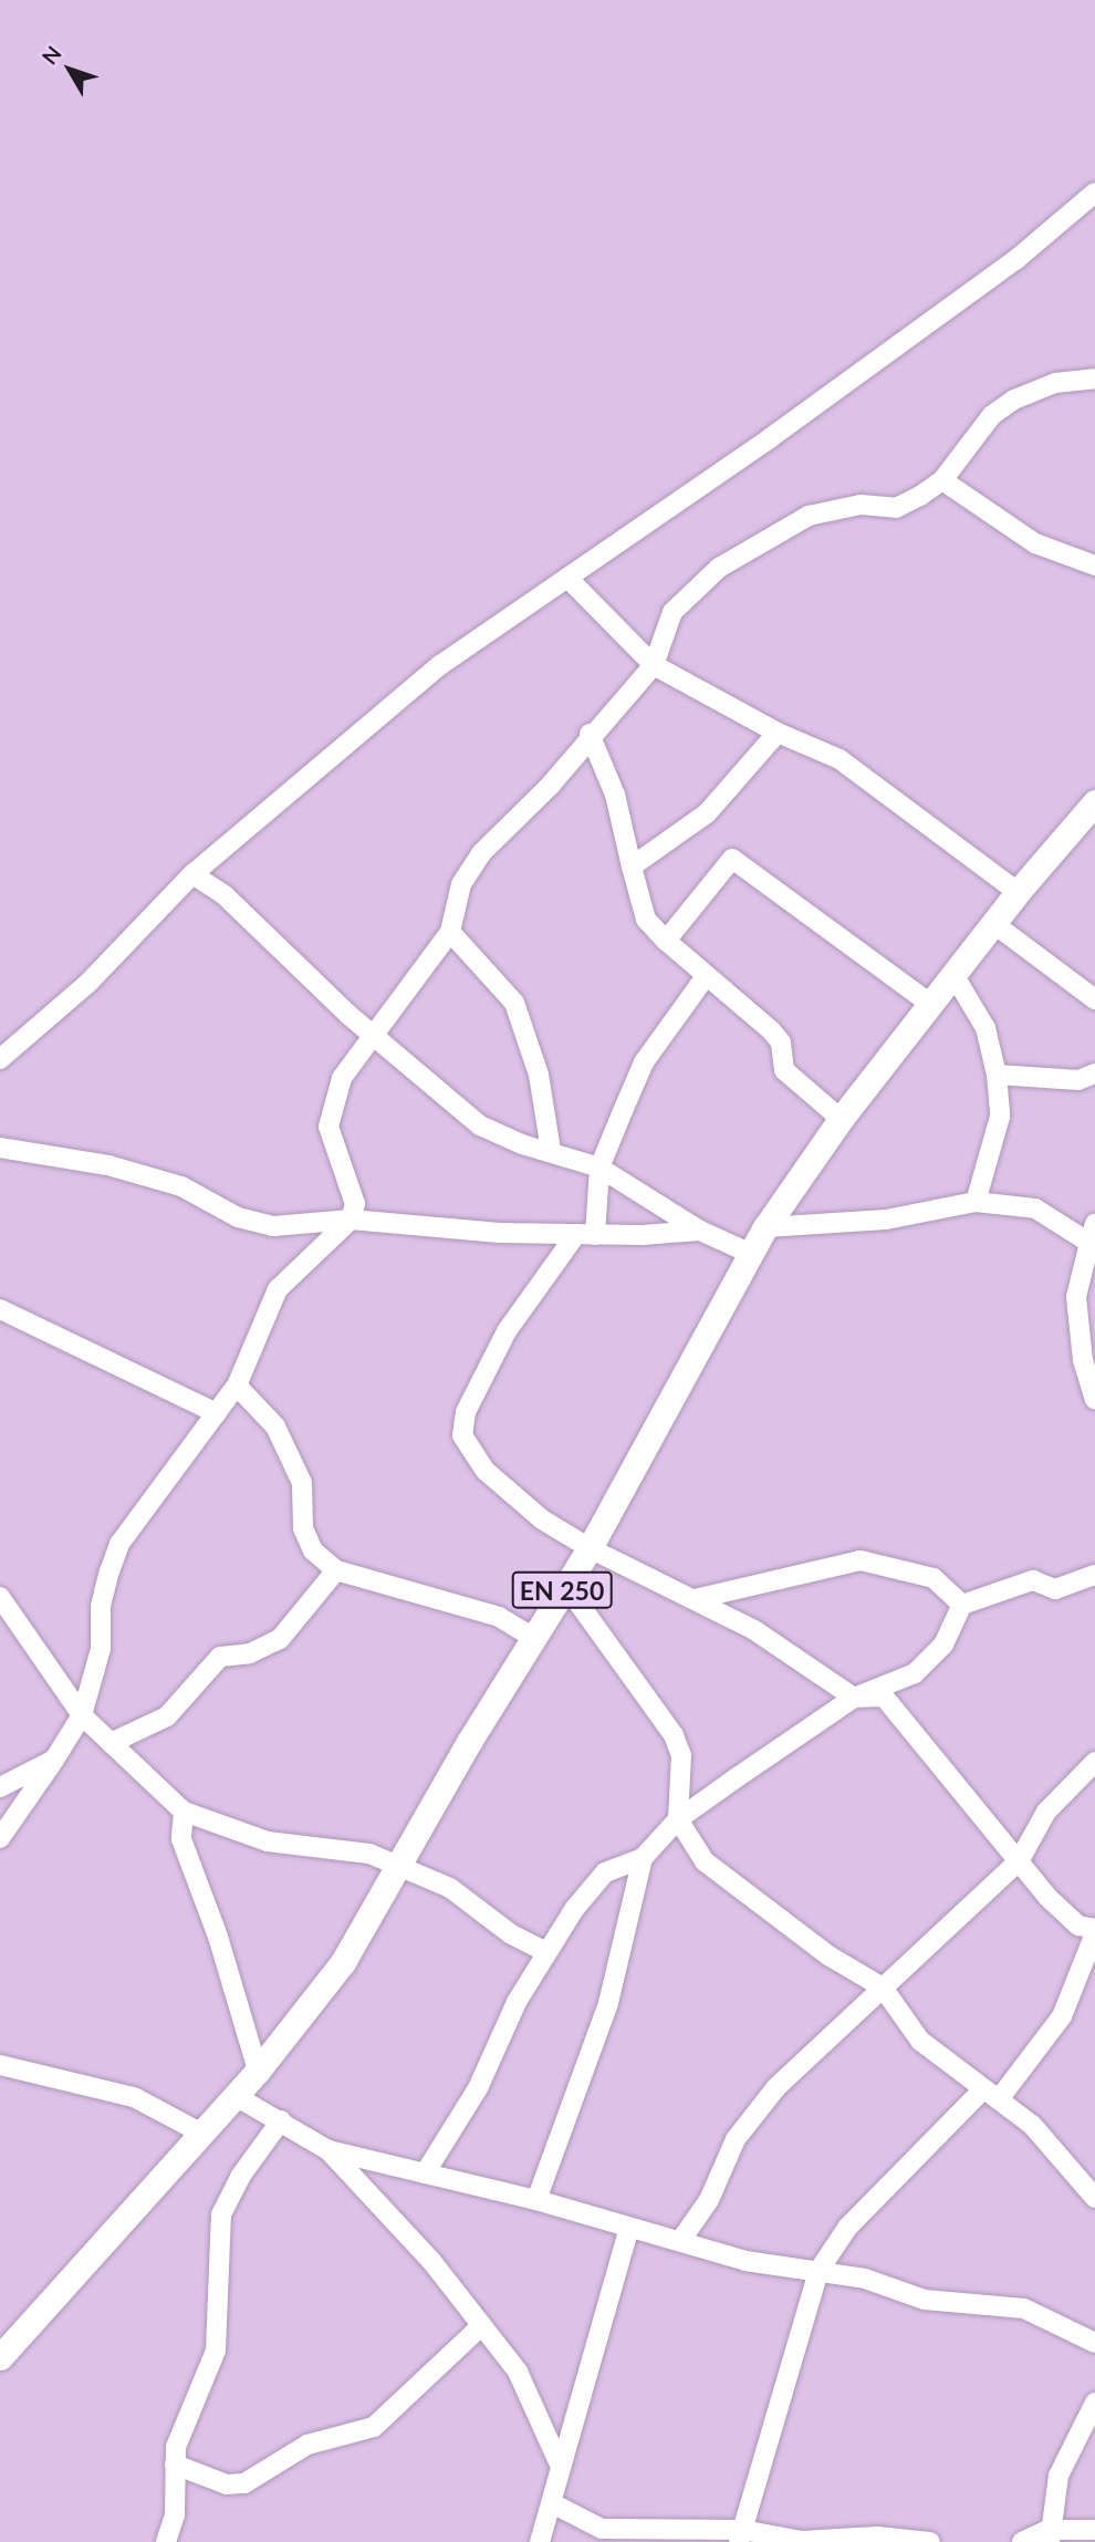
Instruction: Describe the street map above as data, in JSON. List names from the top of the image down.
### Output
{
  "streets": {
    "main road": ["EN 250"]
  },
  "north": "top left"
}
